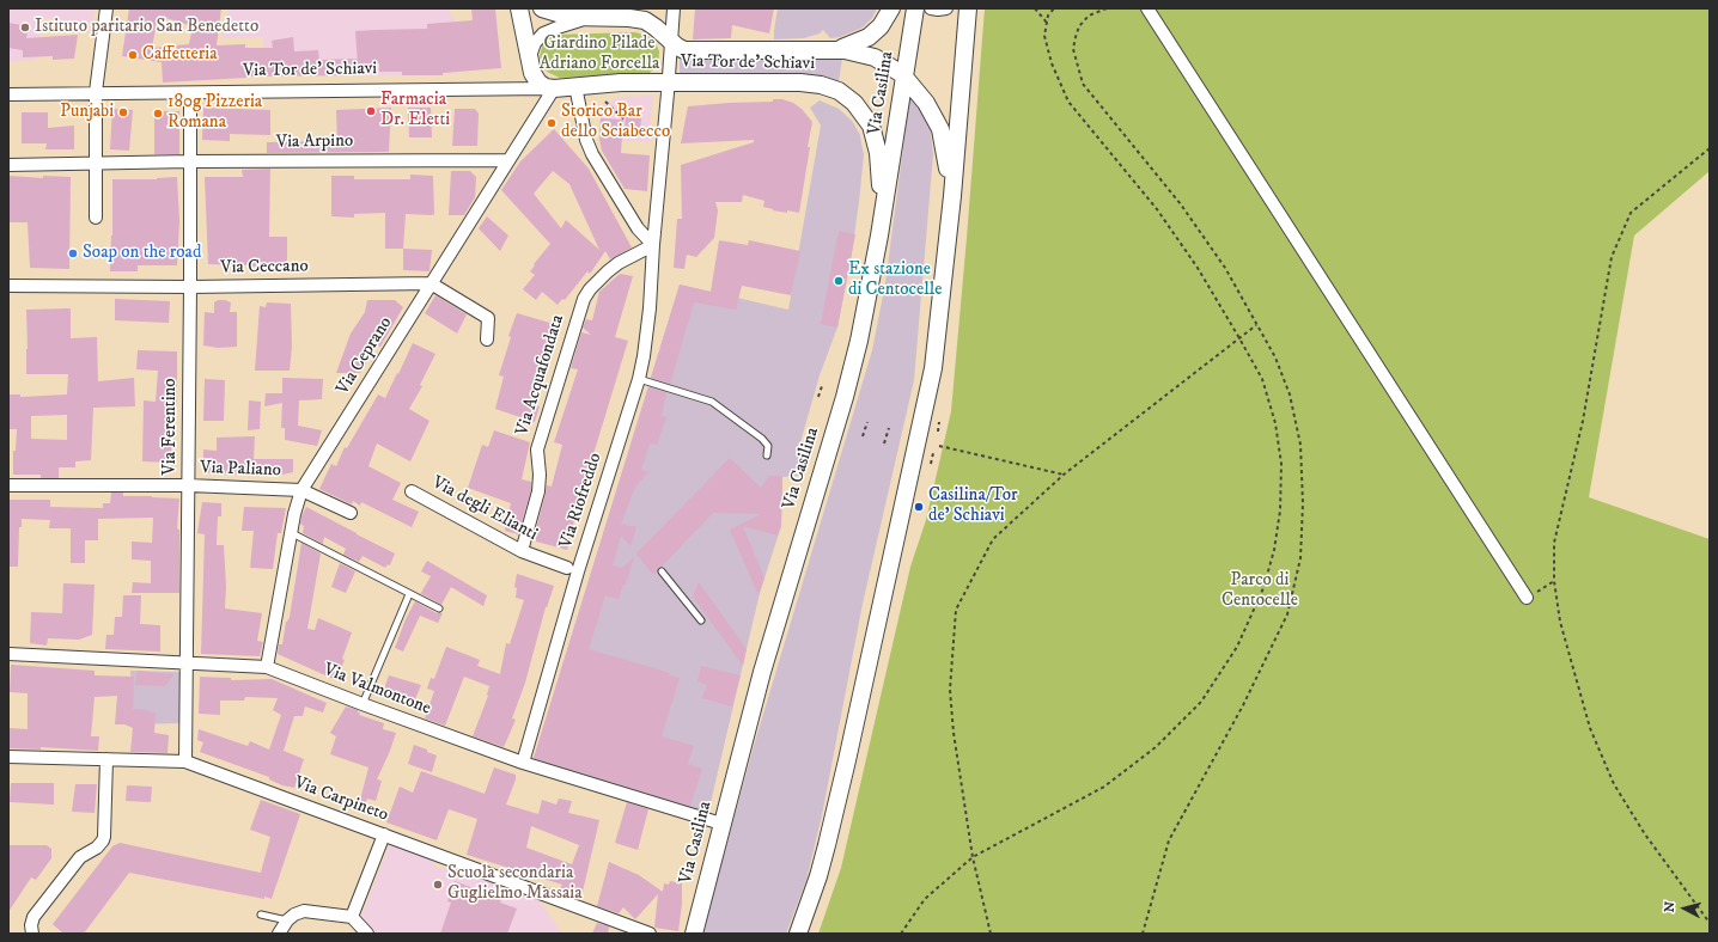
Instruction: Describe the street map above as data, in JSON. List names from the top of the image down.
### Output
{
  "streets": {
    "main road": ["Via Tor de' Schiavi", "Via Casilina"],
    "street": [
      "Via Arpino",
      "Via Ceccano",
      "Via Ceprano",
      "Via Acquafondata",
      "Via Ferentino",
      "Via Paliano",
      "Via Riofreddo",
      "Via degli Elianti",
      "Via Valmontone",
      "Via Carpineto"
    ]
  },
  "crossings": [
    ["Via Tor de' Schiavi", "Via Casilina"],
    ["Via Tor de' Schiavi", "Via Ceprano"],
    ["Via Tor de' Schiavi", "Via Ferentino"],
    ["Via Tor de' Schiavi", "Via Riofreddo"],
    ["Via Casilina", "Via Valmontone"],
    ["Via Arpino", "Via Ceprano"],
    ["Via Arpino", "Via Ferentino"],
    ["Via Ceccano", "Via Ceprano"],
    ["Via Ceccano", "Via Ferentino"],
    ["Via Ceprano", "Via Paliano"],
    ["Via Ceprano", "Via Valmontone"],
    ["Via Acquafondata", "Via Riofreddo"],
    ["Via Acquafondata", "Via degli Elianti"],
    ["Via Ferentino", "Via Paliano"],
    ["Via Ferentino", "Via Valmontone"],
    ["Via Ferentino", "Via Carpineto"],
    ["Via Riofreddo", "Via Valmontone"]
  ],
  "parks": ["Giardino Pilade Adriano Forcella", "Parco di Centocelle"],
  "places": [
    "Istituto paritario San Benedetto",
    "Caffetteria",
    "Farmacia Dr. Eletti",
    "Punjabi",
    "180g Pizzeria Romana",
    "Storico Bar dello Sciabecco",
    "Soap on the road",
    "Ex stazione di Centocelle",
    "Casilina/Tor de' Schiavi",
    "Scuola secondaria Guglielmo Massaia"
  ],
  "north": "left"
}
